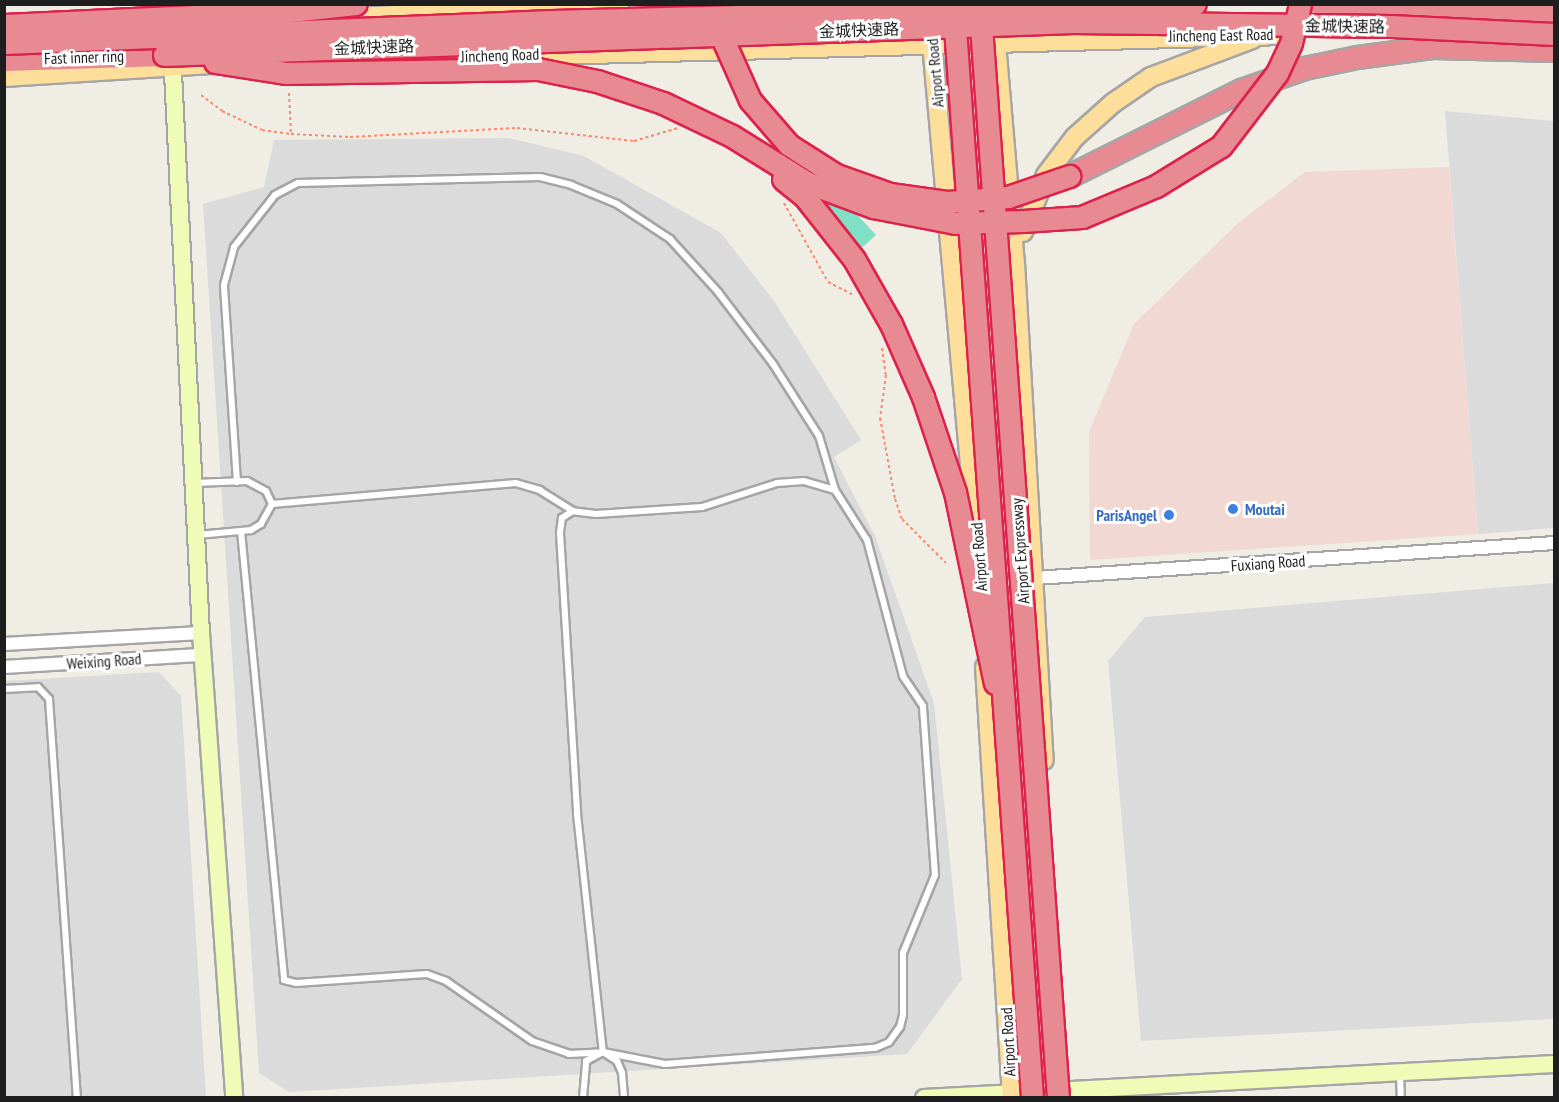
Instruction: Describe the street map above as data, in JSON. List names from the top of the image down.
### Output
{
  "streets": {
    "highway": ["金城快速路", "Fast inner ring", "Airport Expressway"],
    "main road": ["Jincheng East Road", "Jincheng Road", "Airport Road"],
    "street": ["Fuxiang Road", "Weixing Road"]
  },
  "crossings": [
    ["金城快速路", "Jincheng Road"],
    ["金城快速路", "Fast inner ring"],
    ["Jincheng East Road", "Jincheng Road"],
    ["Jincheng Road", "Fast inner ring"],
    ["Jincheng Road", "Airport Road"],
    ["Airport Road", "Airport Expressway"],
    ["Airport Road", "Fuxiang Road"]
  ],
  "places": ["Moutai", "ParisAngel"]
}
